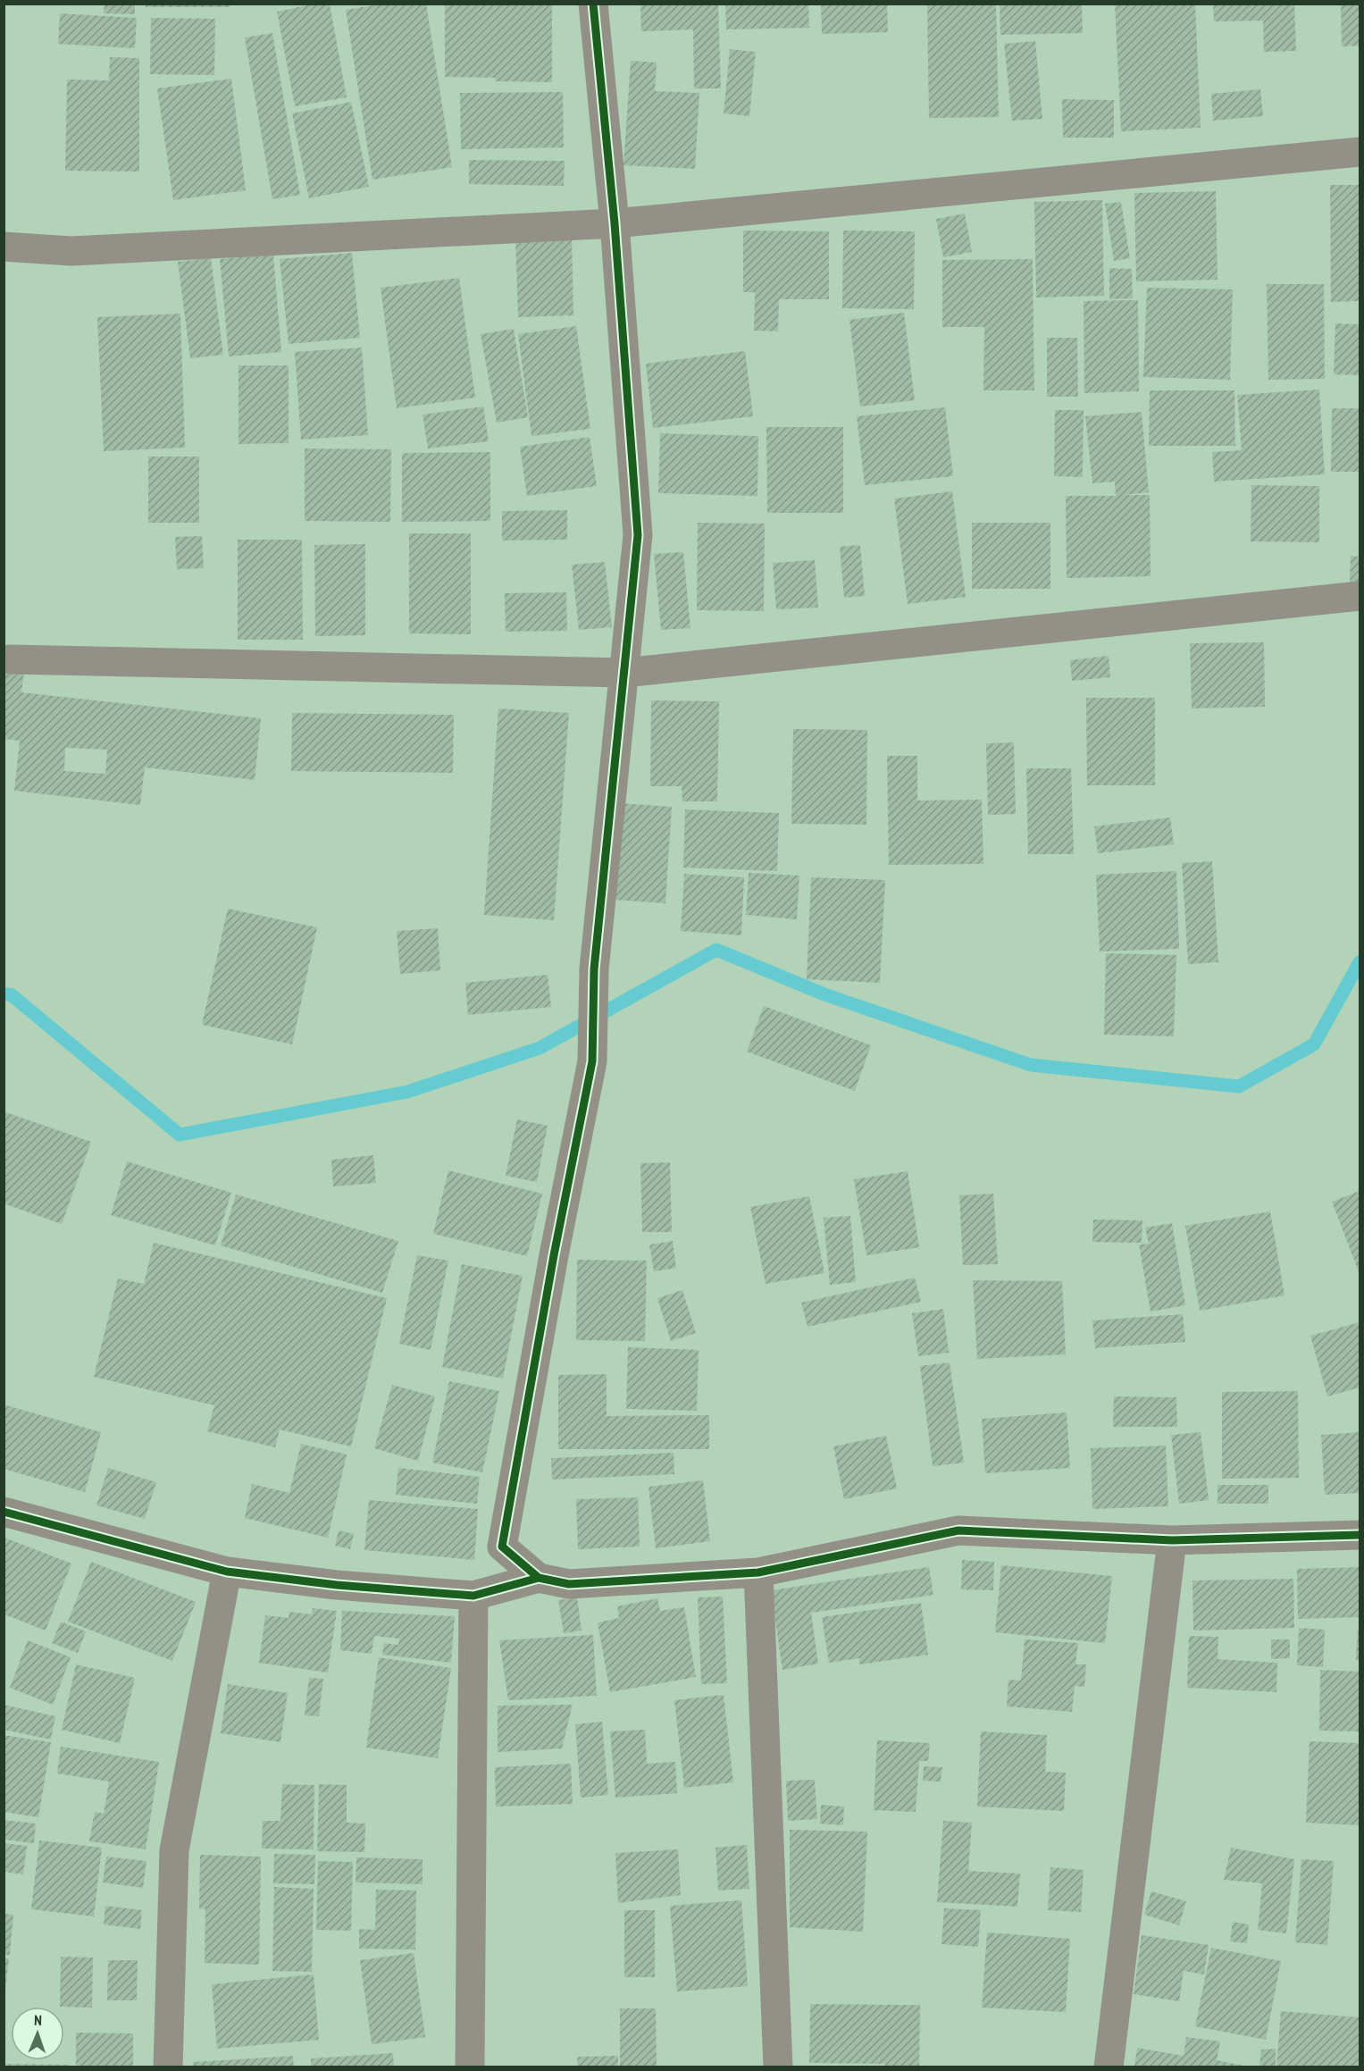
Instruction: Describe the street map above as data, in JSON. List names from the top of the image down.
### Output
{
  "north": "top"
}
